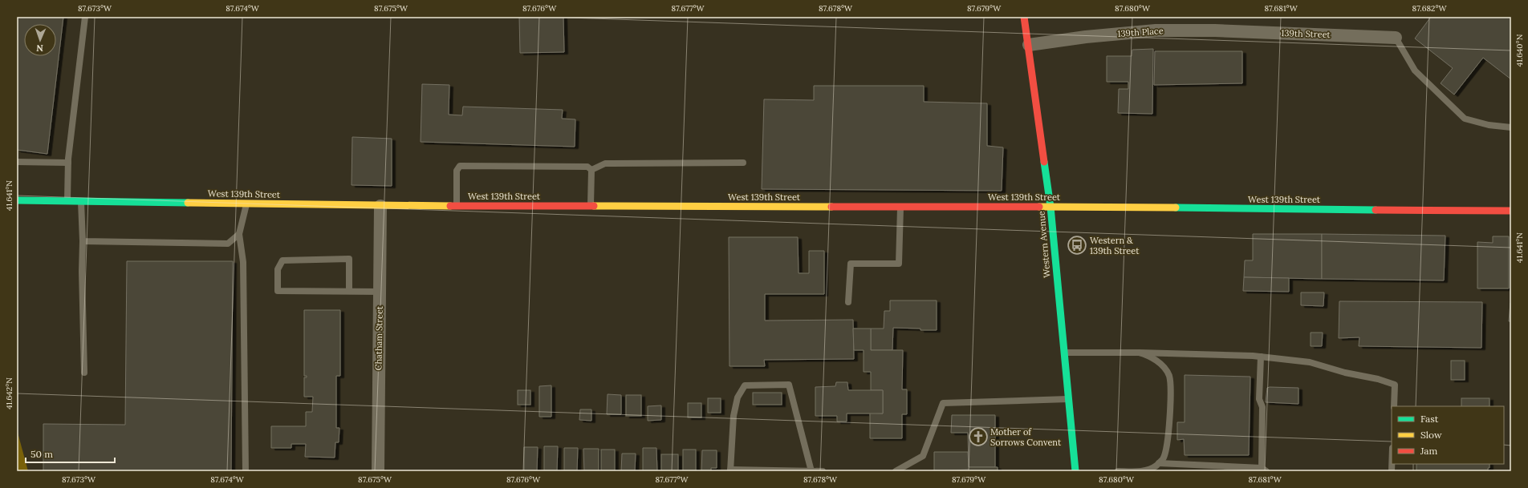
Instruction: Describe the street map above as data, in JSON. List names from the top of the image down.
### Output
{
  "streets": {
    "street": [
      "139th Place",
      "139th Street",
      "West 139th Street",
      "Western Avenue",
      "Chatham Street"
    ]
  },
  "crossings": [
    ["139th Place", "139th Street"],
    ["139th Place", "Western Avenue"],
    ["West 139th Street", "Western Avenue"],
    ["West 139th Street", "Chatham Street"]
  ],
  "places": {
    "bus stop": ["Western & 139th Street"],
    "church": ["Mother of Sorrows Convent"]
  },
  "legend": ["Fast", "Slow", "Jam"],
  "scale_bar": "50 m",
  "north": "bottom",
  "coordinates": [
    "87.673°W",
    "87.674°W",
    "87.675°W",
    "87.676°W",
    "87.677°W",
    "87.678°W",
    "87.679°W",
    "87.680°W",
    "87.681°W",
    "87.682°W",
    "41.640°N",
    "41.641°N",
    "41.642°N"
  ]
}
